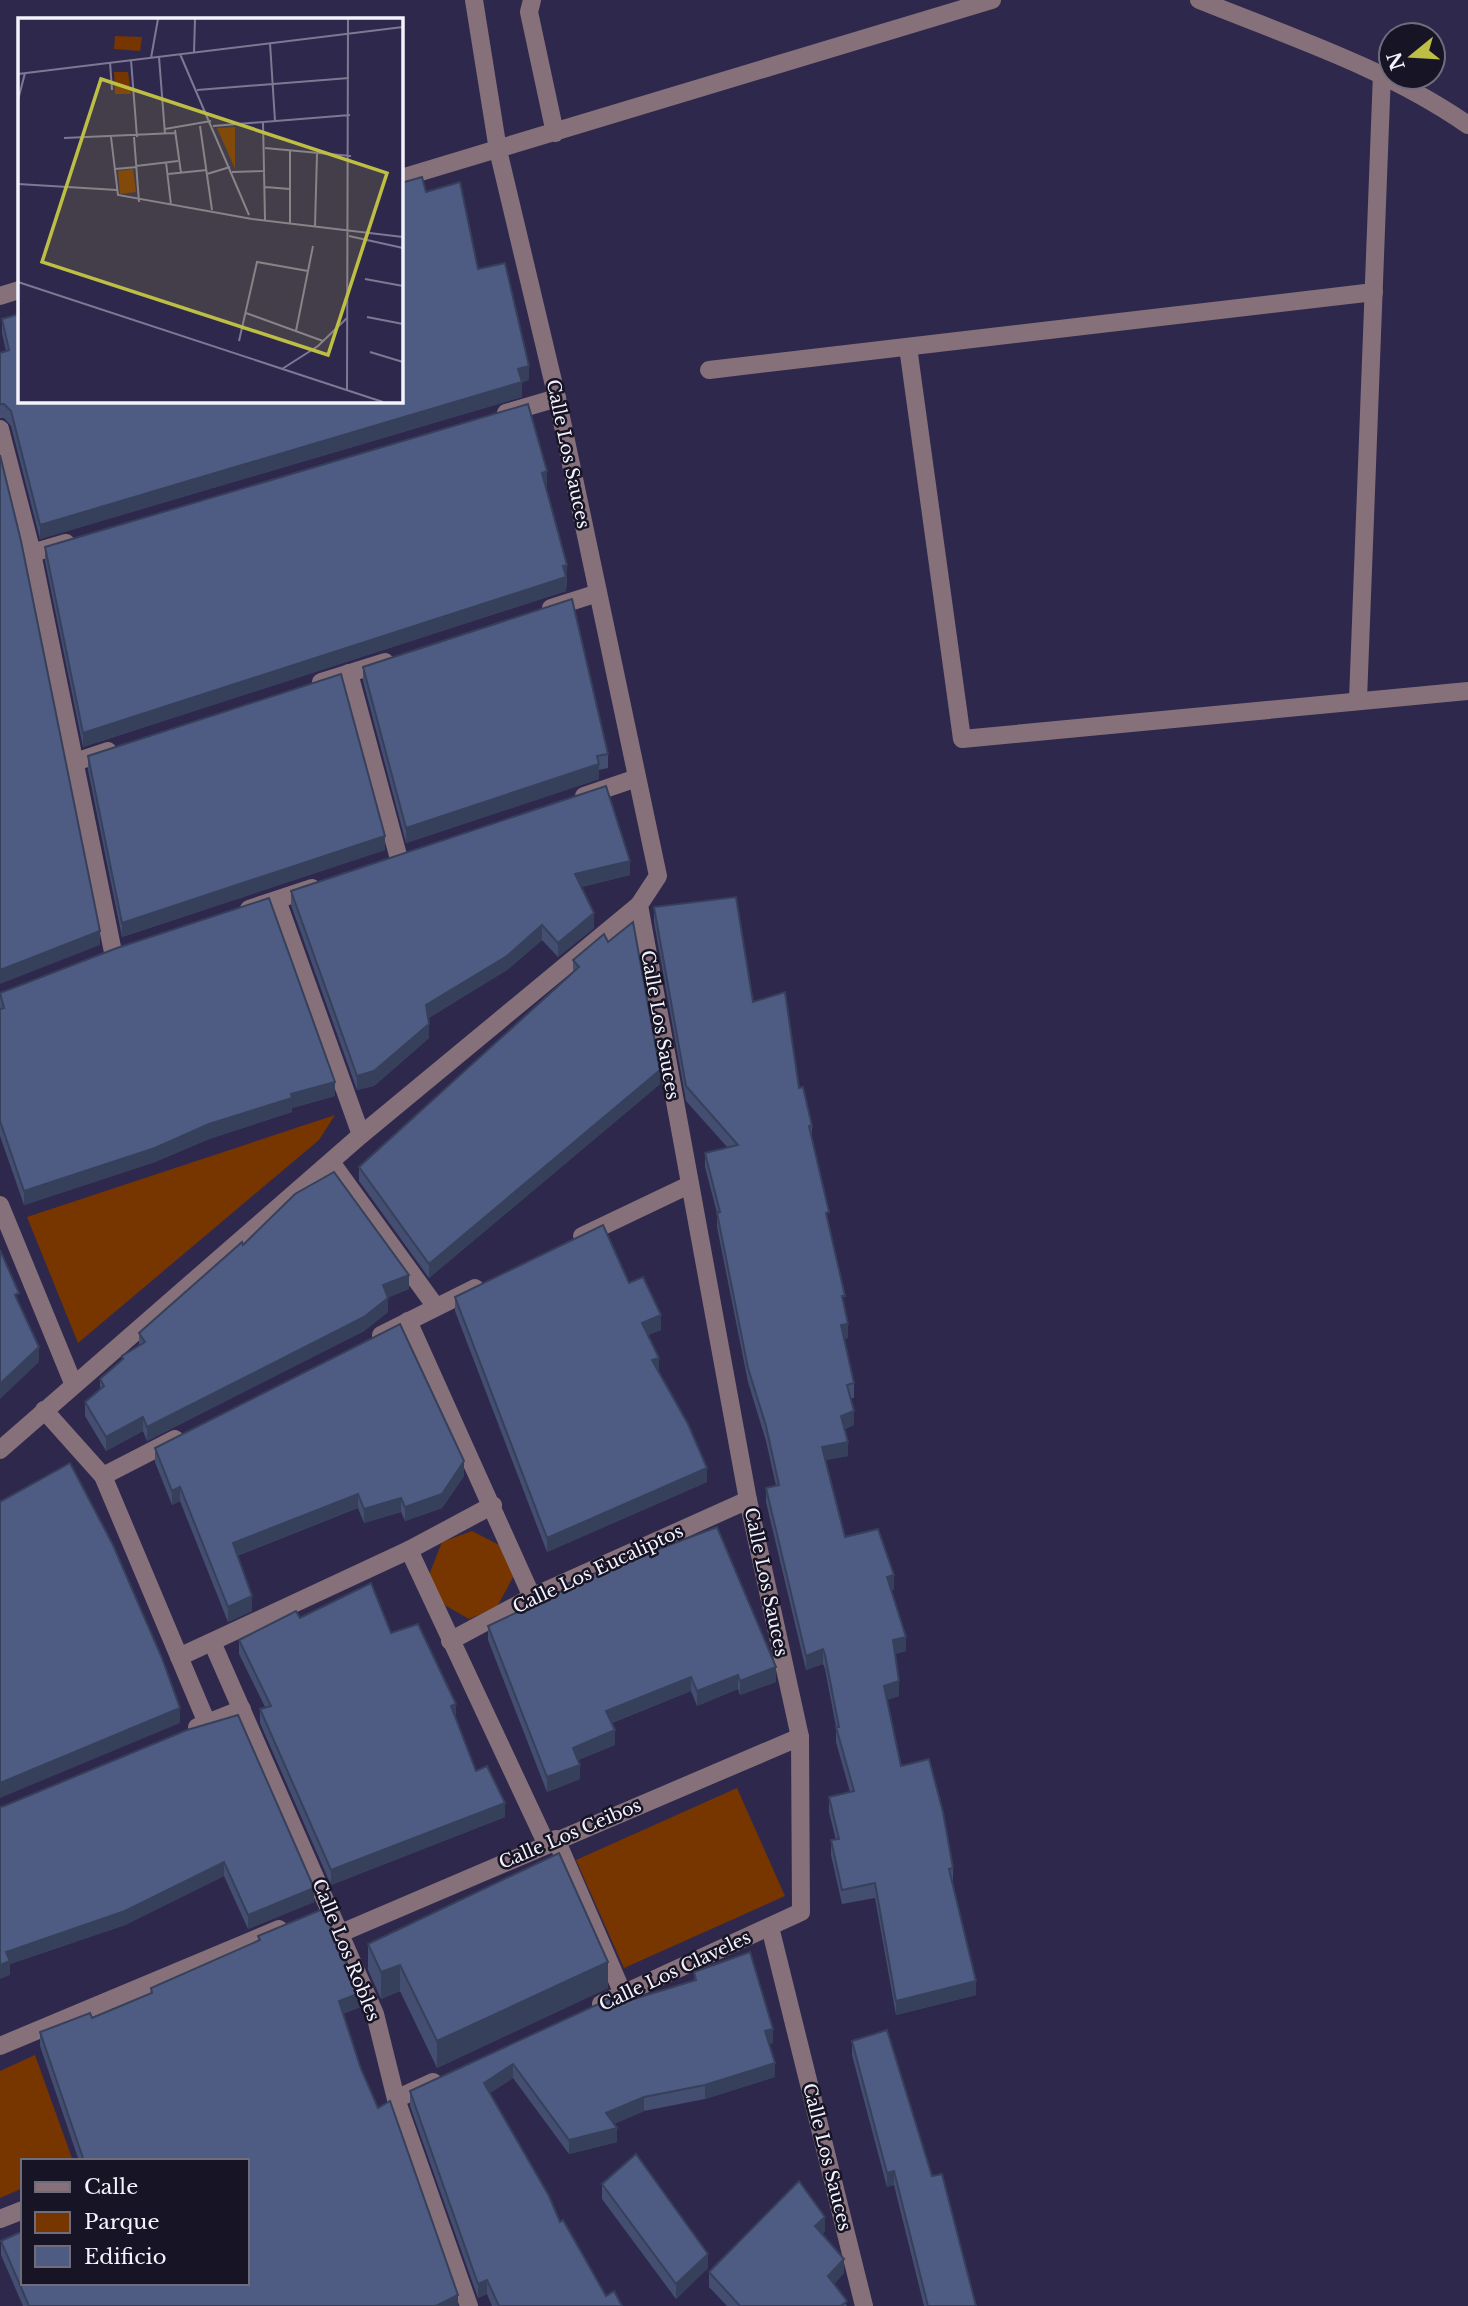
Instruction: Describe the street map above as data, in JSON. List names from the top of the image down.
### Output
{
  "streets": {
    "street": [
      "Calle Los Sauces",
      "Calle Los Eucaliptos",
      "Calle Los Ceibos",
      "Calle Los Robles",
      "Calle Los Claveles"
    ]
  },
  "crossings": [
    ["Calle Los Sauces", "Calle Los Eucaliptos"],
    ["Calle Los Sauces", "Calle Los Ceibos"],
    ["Calle Los Sauces", "Calle Los Claveles"],
    ["Calle Los Ceibos", "Calle Los Robles"]
  ],
  "legend": ["Calle", "Parque", "Edificio"],
  "north": "left"
}
